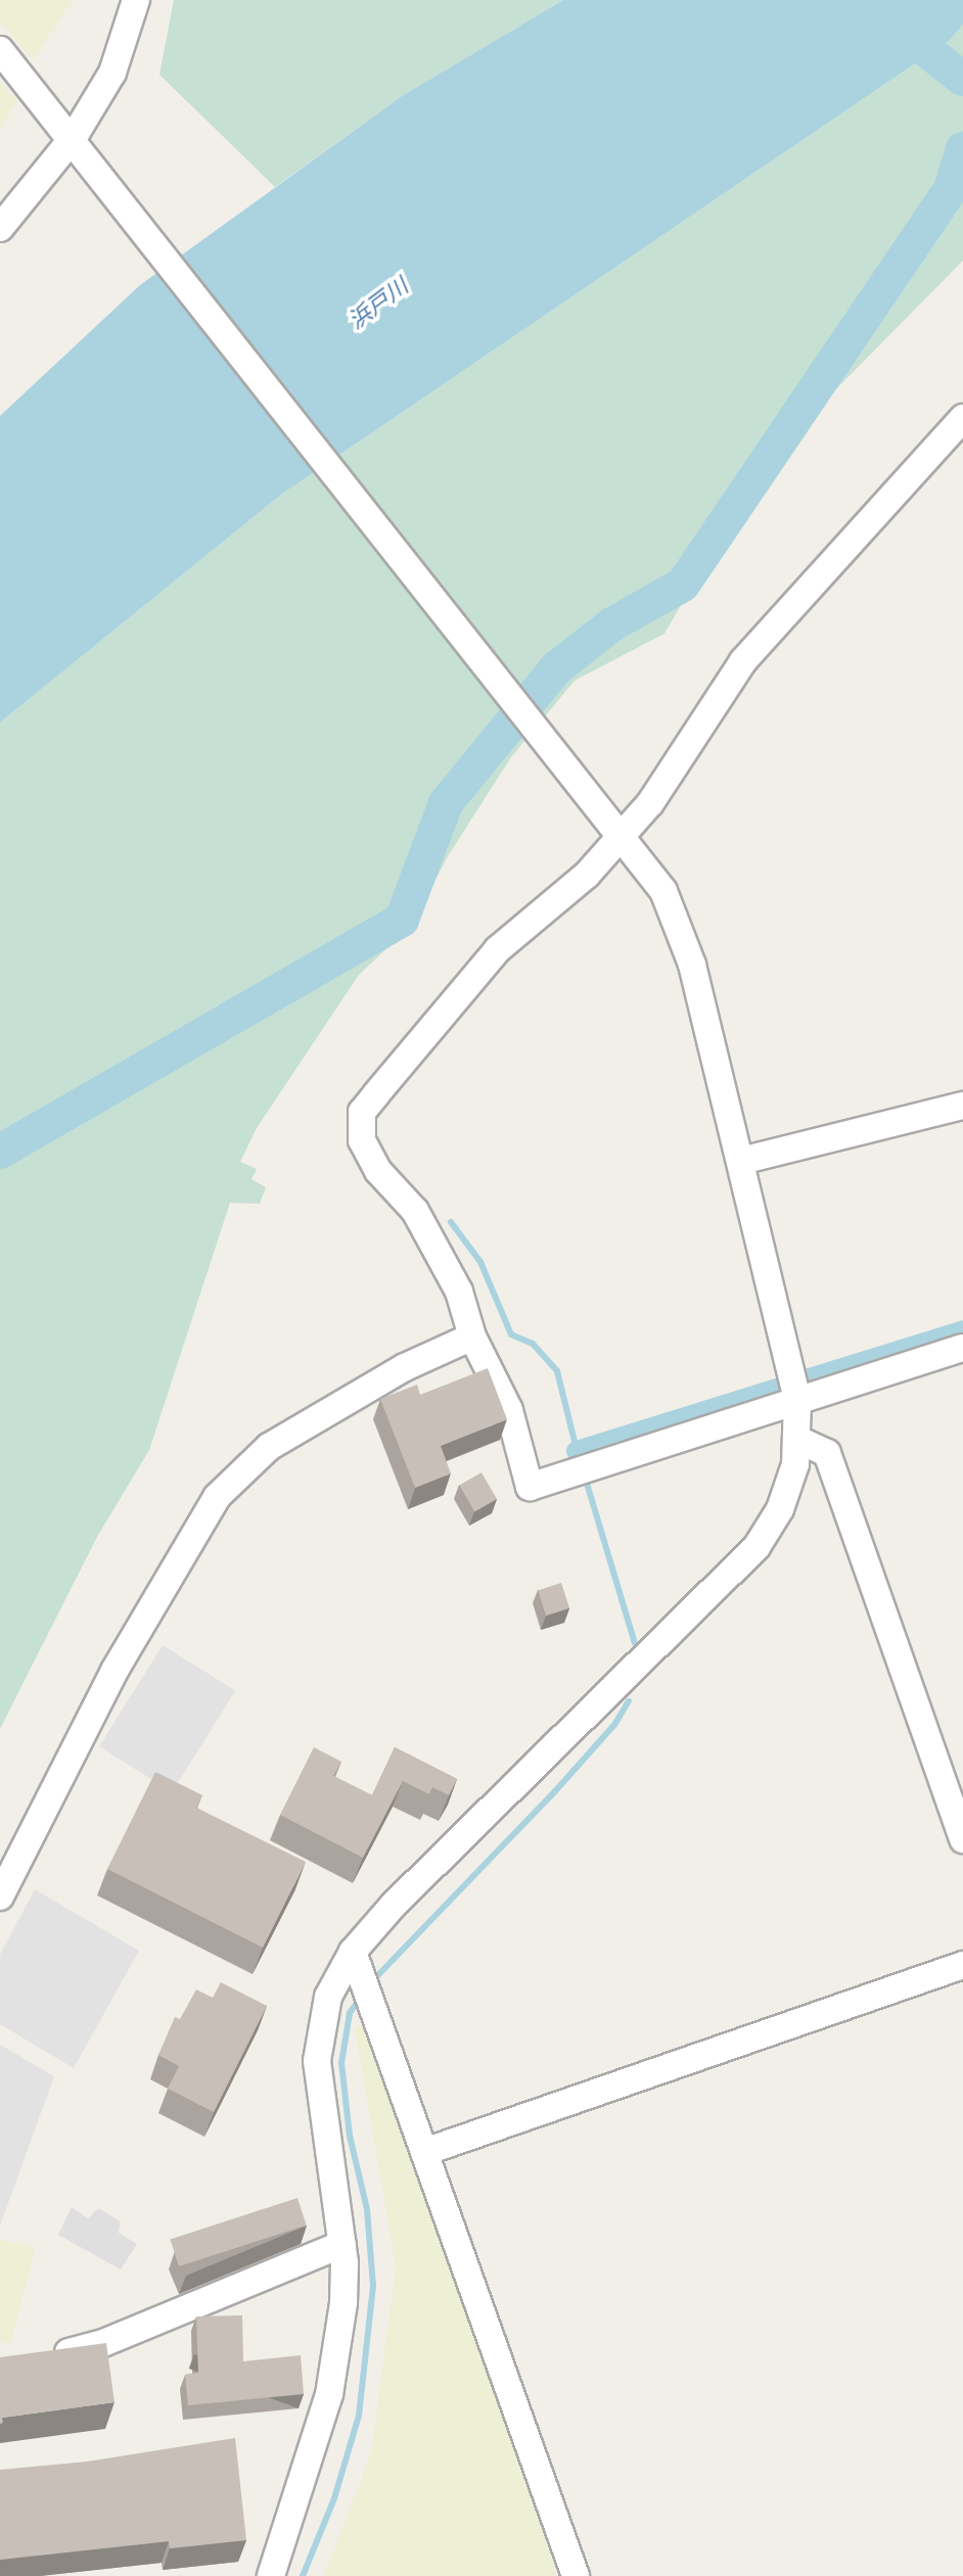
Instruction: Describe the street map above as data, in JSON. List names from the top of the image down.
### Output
{
  "water": ["浜戸川"]
}
